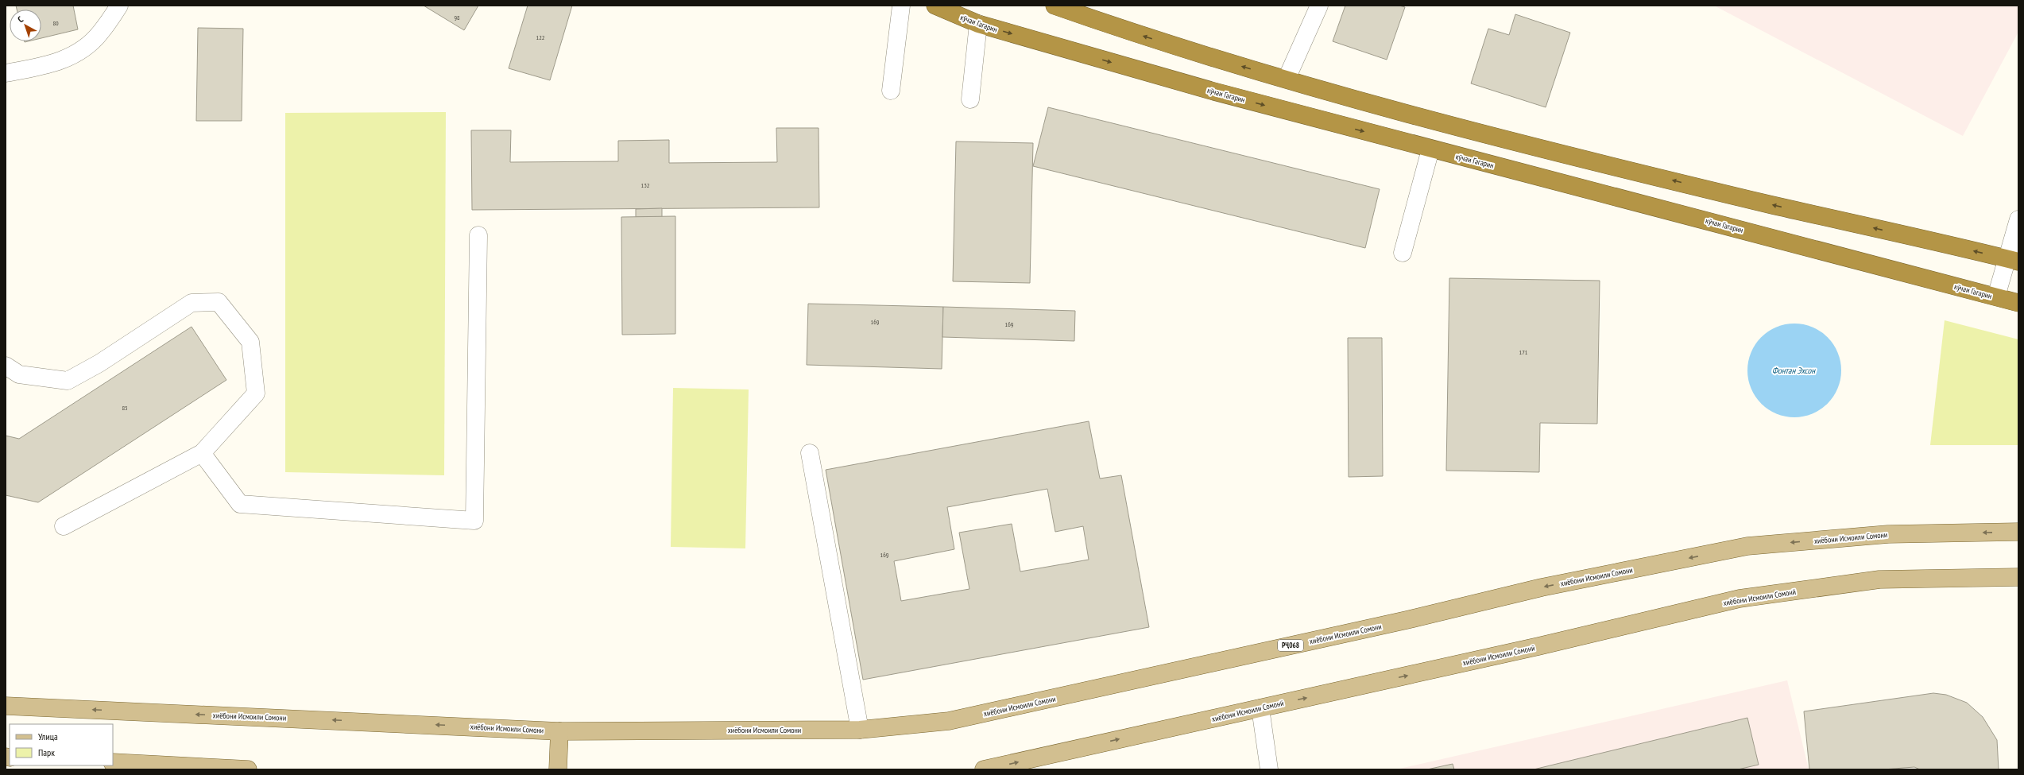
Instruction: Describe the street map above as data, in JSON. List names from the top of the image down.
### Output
{
  "streets": {
    "highway": ["кӯчаи Гагарин"],
    "main road": ["хиёбони Исмоили Сомони", "хиёбони Исмоили Сомонӣ", "РҶ068"]
  },
  "one_way": ["хиёбони Исмоили Сомони", "хиёбони Исмоили Сомонӣ"],
  "water": ["Фонтан Эхсон"],
  "house_numbers": [
    "98",
    "80",
    "122",
    "132",
    "169",
    "169",
    "171",
    "85",
    "169"
  ],
  "legend": ["Улица", "Парк"],
  "north": "top left"
}
